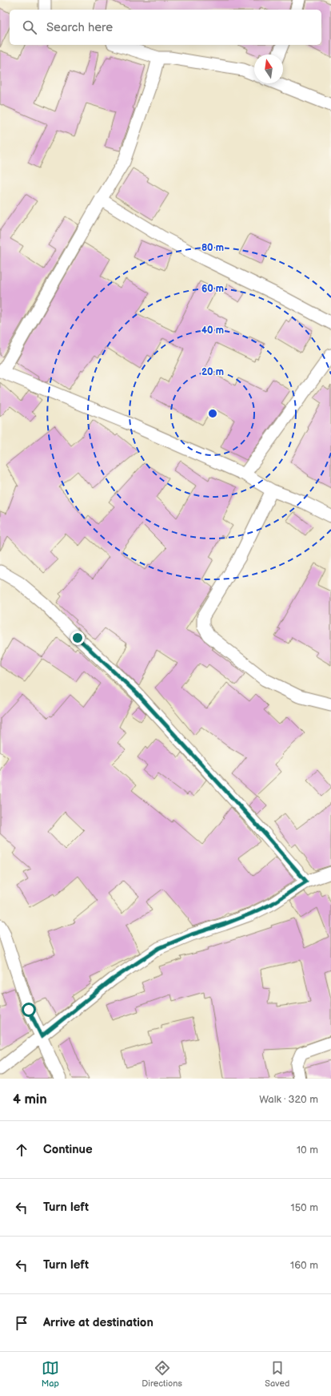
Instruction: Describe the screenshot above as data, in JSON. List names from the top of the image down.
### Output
{
  "north": "top",
  "page": {
    "search": "Search here",
    "heading": ["4 min", "Walk · 320 m"],
    "list": [
      ["Continue", "10 m"],
      ["Turn left", "150 m"],
      ["Turn left", "160 m"],
      "Arrive at destination"
    ],
    "nav": ["Map", "Directions", "Saved"]
  },
  "rings": [
    "80 m",
    "60 m",
    "40 m",
    "20 m"
  ]
}
